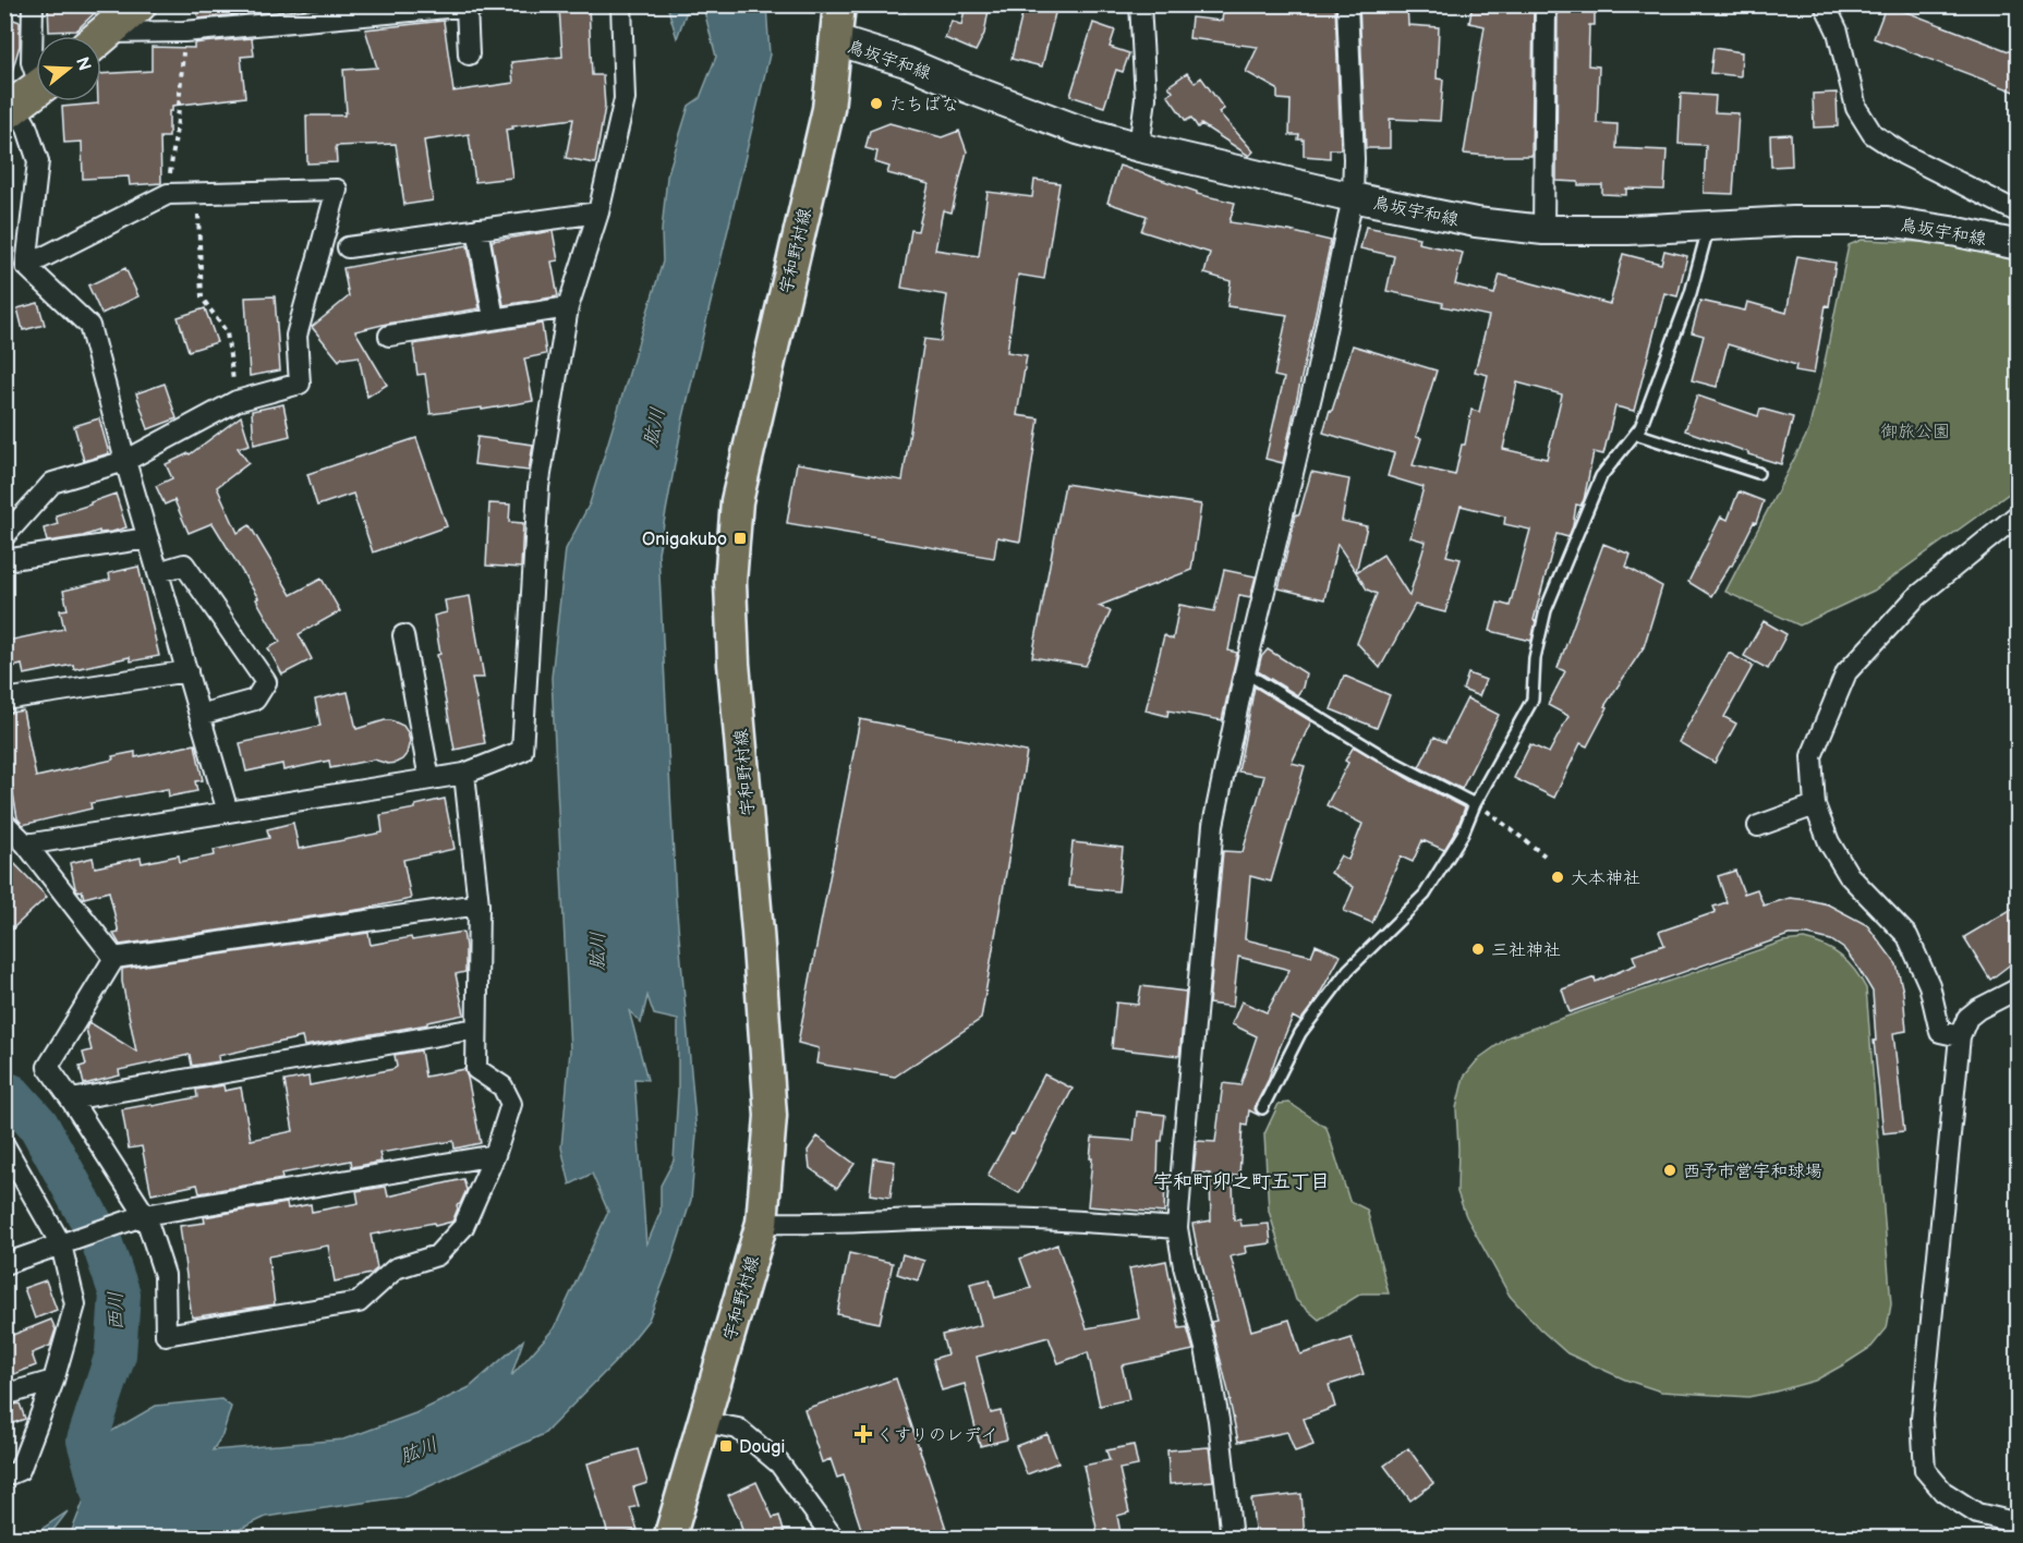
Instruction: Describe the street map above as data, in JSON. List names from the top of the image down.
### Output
{
  "streets": {
    "main road": ["鳥坂宇和線", "宇和野村線"]
  },
  "crossings": [
    ["鳥坂宇和線", "宇和野村線"]
  ],
  "districts": ["宇和町卯之町五丁目"],
  "water": ["肱川", "西川"],
  "parks": ["御旅公園"],
  "places": {
    "other": [
      "たちばな",
      "大本神社",
      "三社神社",
      "西予市営宇和球場"
    ],
    "transit": ["Onigakubo", "Dougi"],
    "health": ["くすりのレデイ"]
  },
  "north": "right"
}
